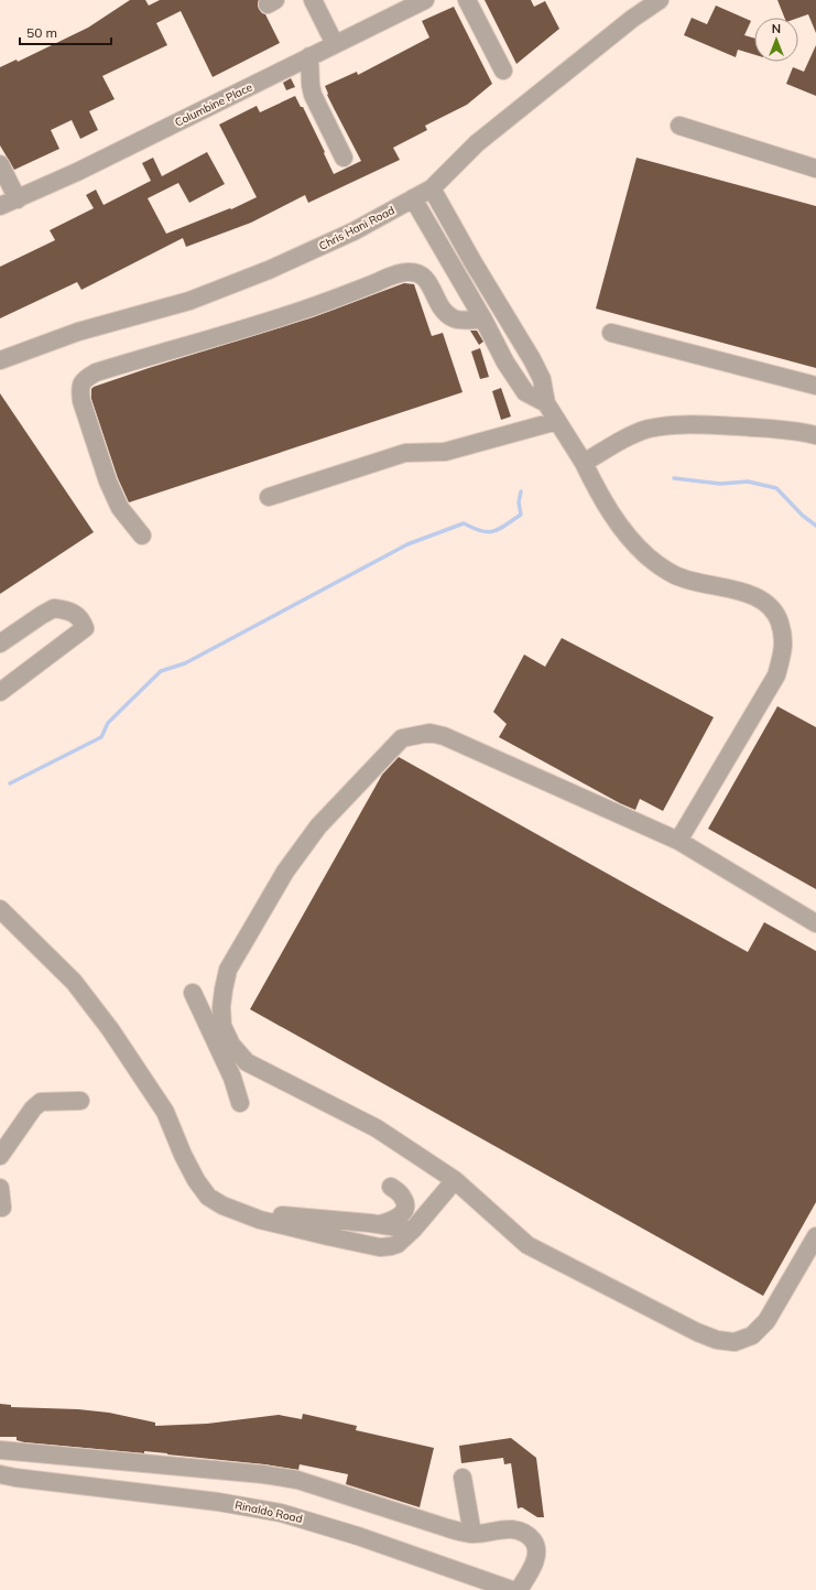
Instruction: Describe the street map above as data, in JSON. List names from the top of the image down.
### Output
{
  "streets": {
    "street": ["Columbine Place", "Chris Hani Road", "Rinaldo Road"]
  },
  "scale_bar": "50 m",
  "north": "top"
}
